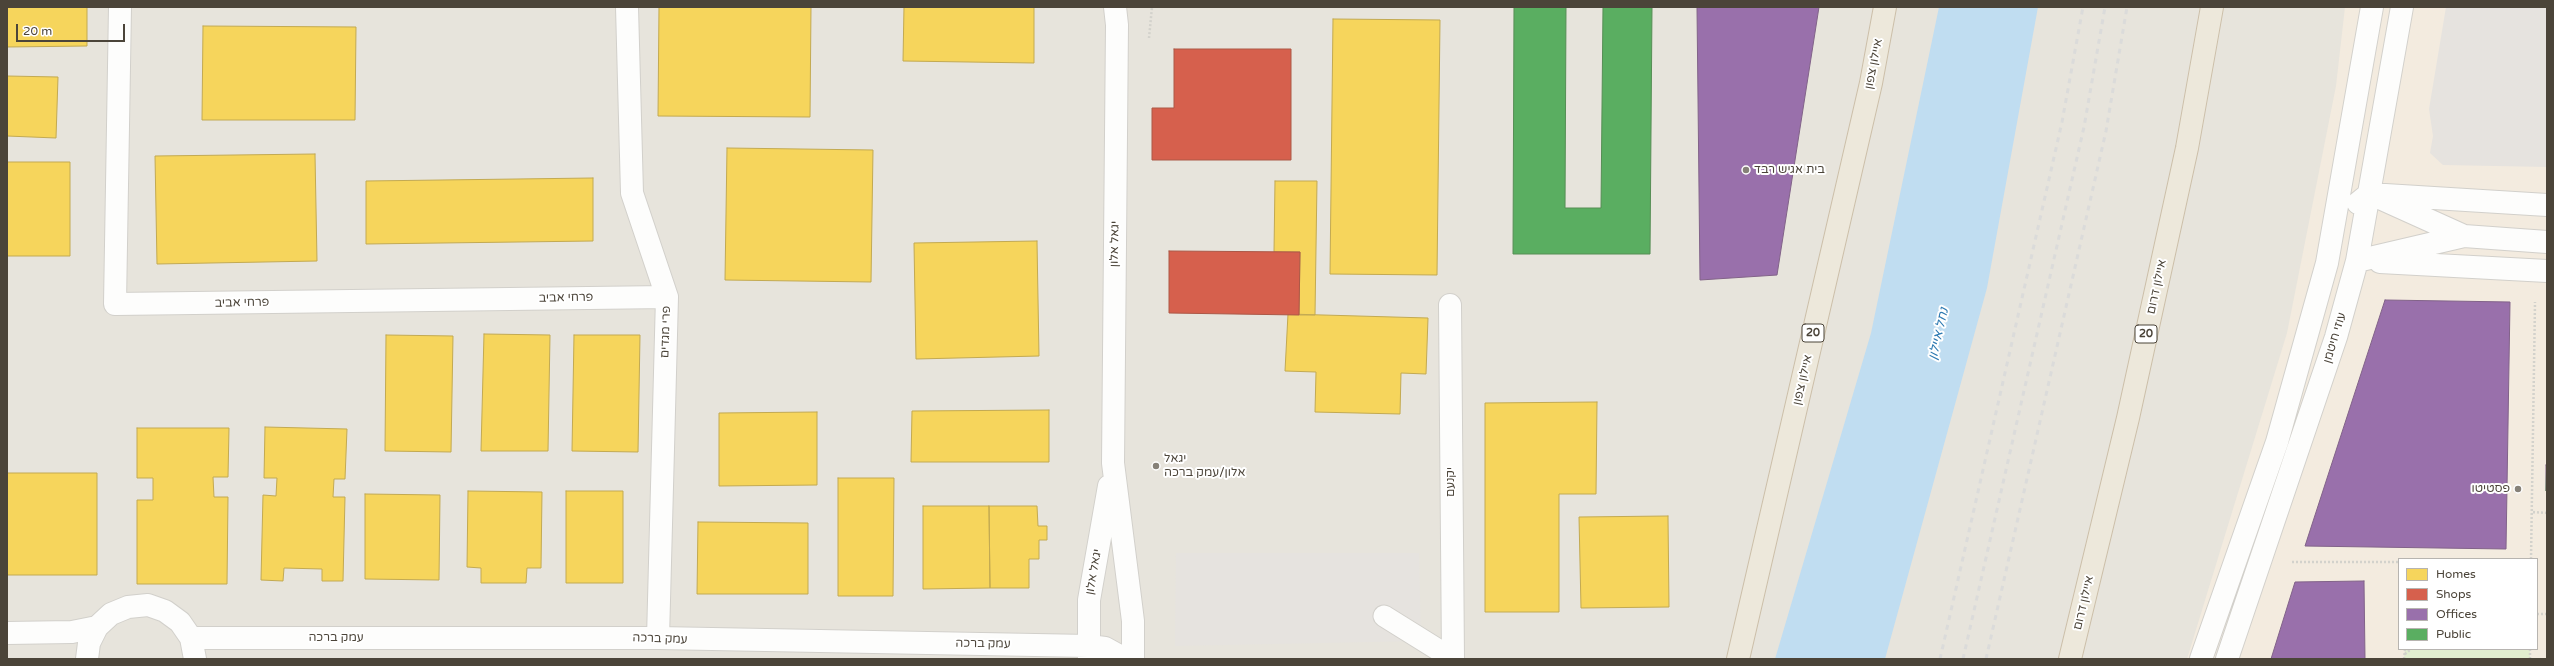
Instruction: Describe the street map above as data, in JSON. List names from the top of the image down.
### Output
{
  "streets": {
    "highway": ["איילון צפון", "איילון דרום", "20"],
    "street": [
      "יגאל אלון",
      "פרחי אביב",
      "פרי מגדים",
      "עוזי חיטמן",
      "יקנעם",
      "עמק ברכה"
    ]
  },
  "crossings": [
    ["יגאל אלון", "עמק ברכה"],
    ["פרחי אביב", "פרי מגדים"],
    ["פרי מגדים", "עמק ברכה"]
  ],
  "water": ["נחל איילון"],
  "places": ["בית אגיש רבד", "יגאל אלון/עמק ברכה", "פסטיטו"],
  "legend": [
    "Homes",
    "Shops",
    "Offices",
    "Public"
  ],
  "scale_bar": "20 m"
}
